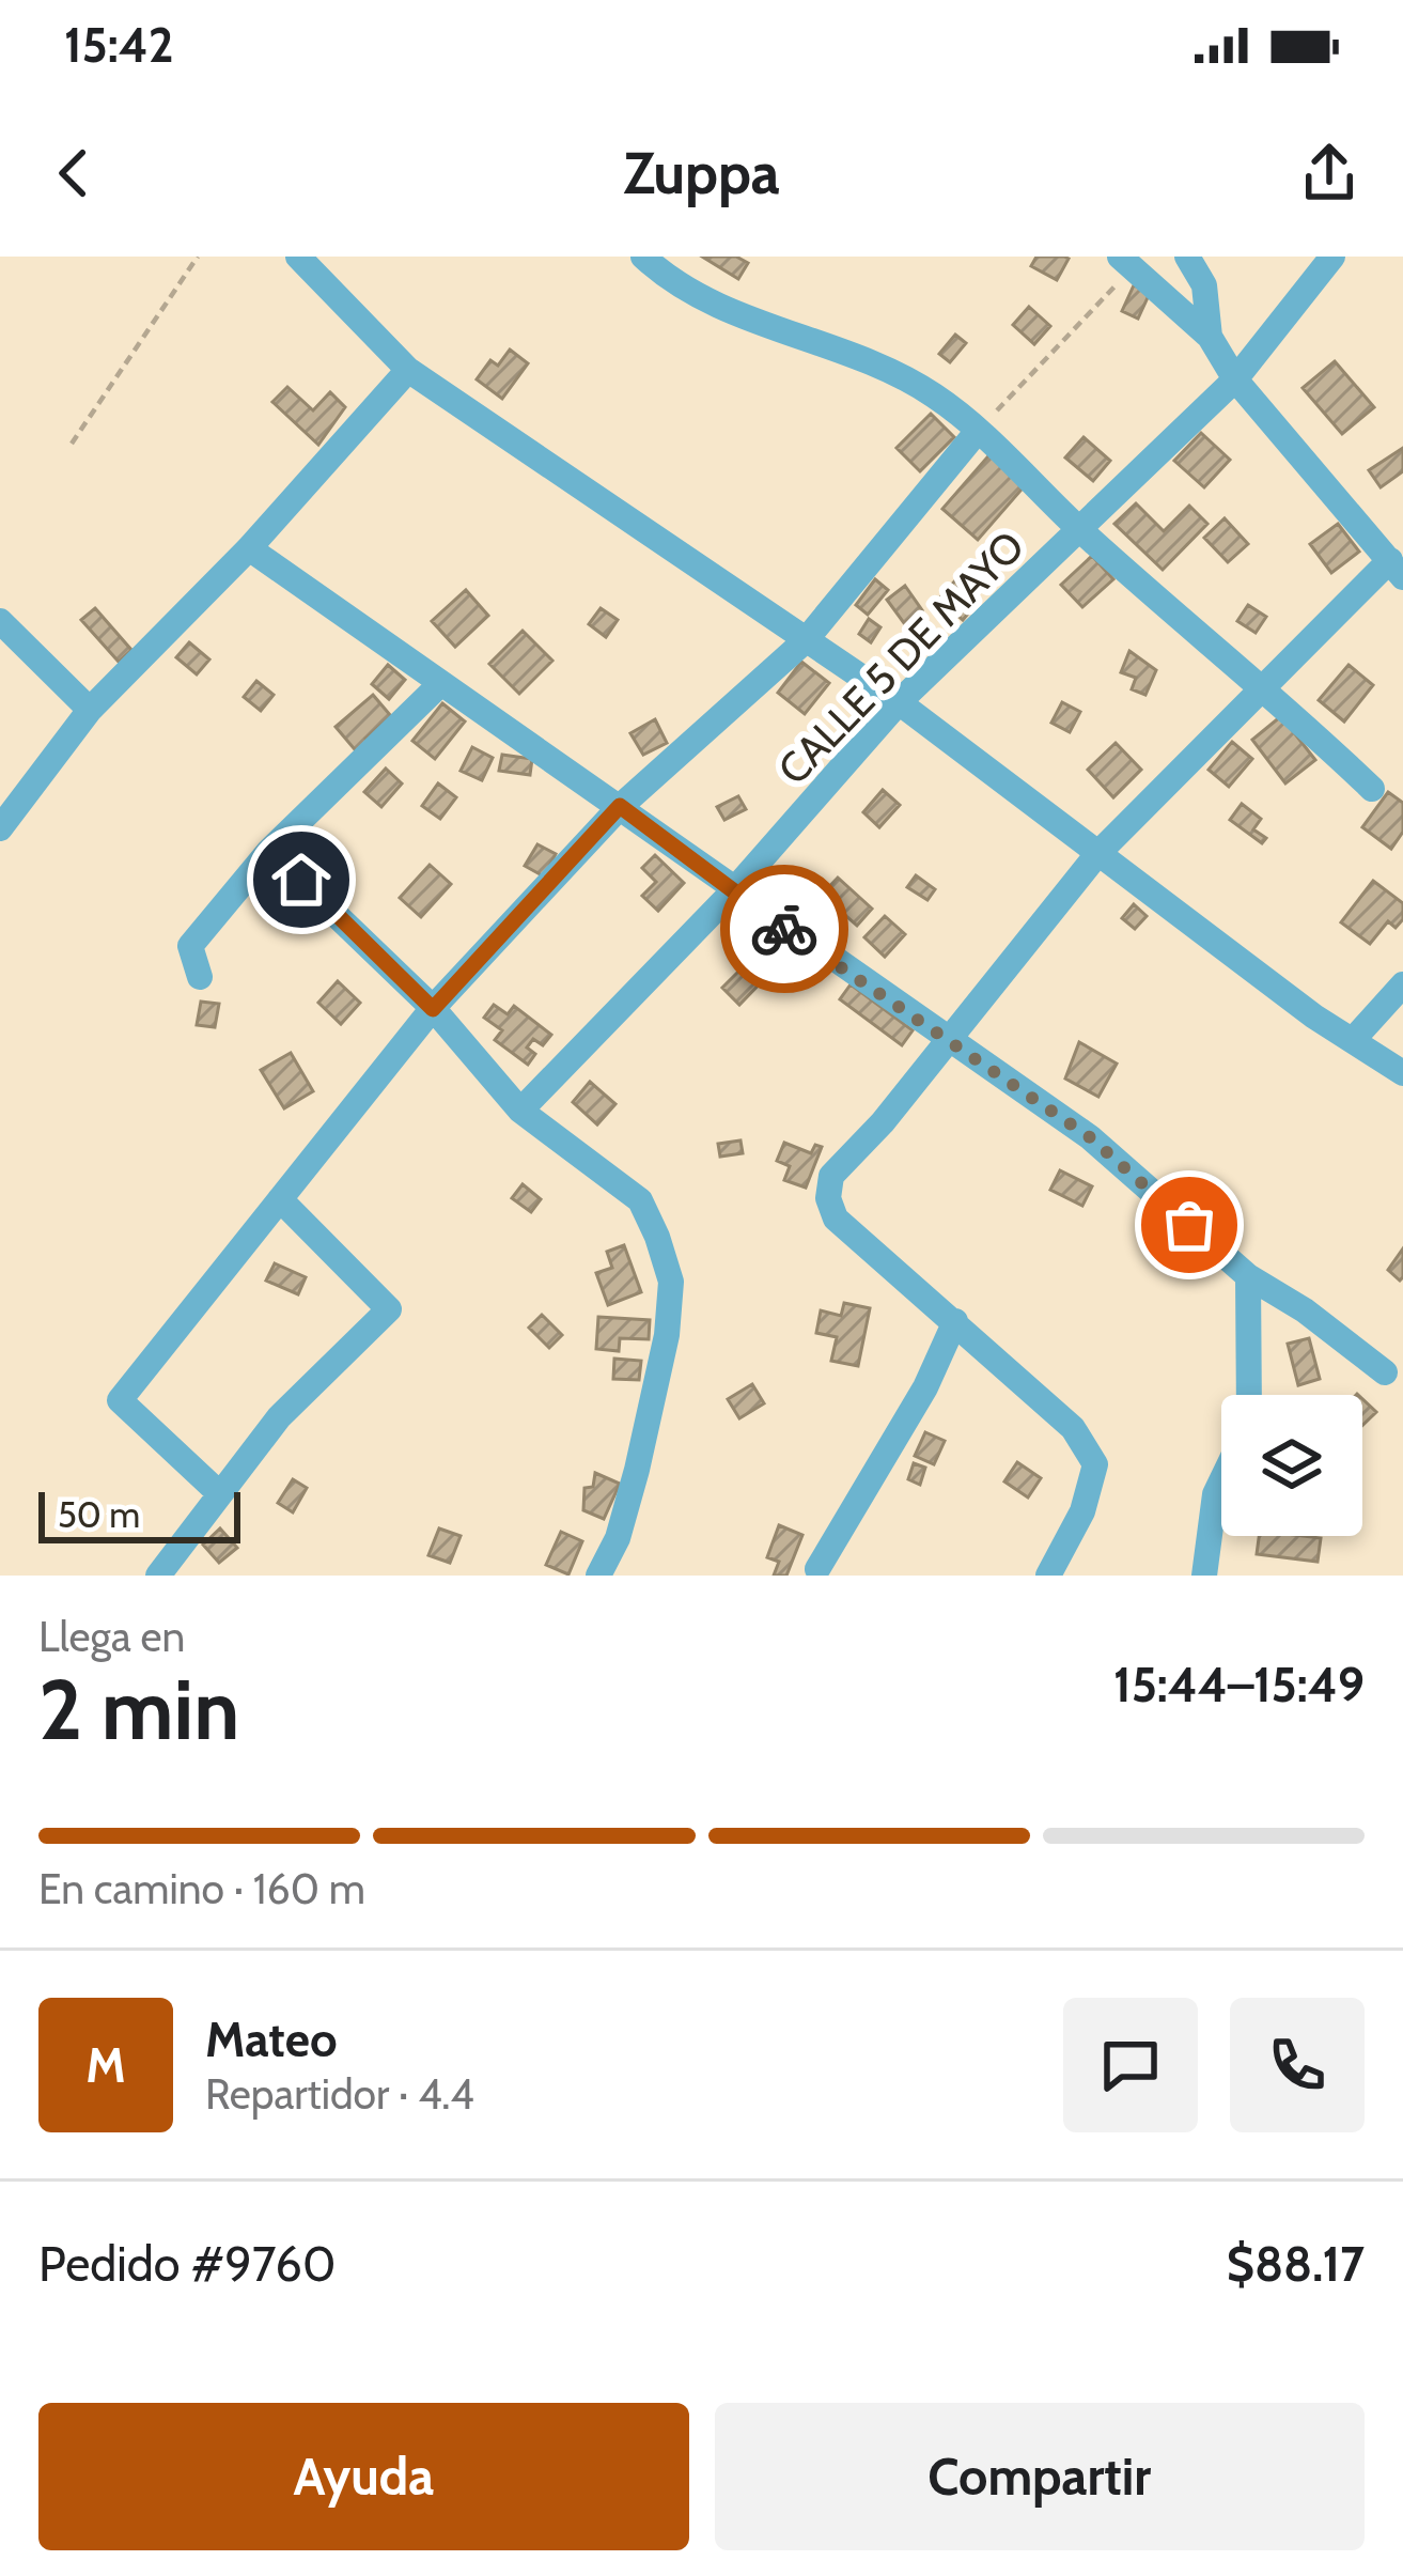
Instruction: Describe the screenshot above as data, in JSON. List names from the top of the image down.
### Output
{
  "streets": {
    "street": ["CALLE 5 DE MAYO"]
  },
  "scale_bar": "50 m",
  "page": {
    "status": "15:42",
    "header": "Zuppa",
    "scale": "50 m",
    "heading": ["2 min", "Llega en", "15:44–15:49"],
    "panel": [
      "Mateo",
      "Repartidor · 4.4",
      "Pedido #9760",
      "$88.17"
    ],
    "bar": "En camino · 160 m",
    "round": "M",
    "buttons": ["Ayuda", "Compartir"]
  }
}
